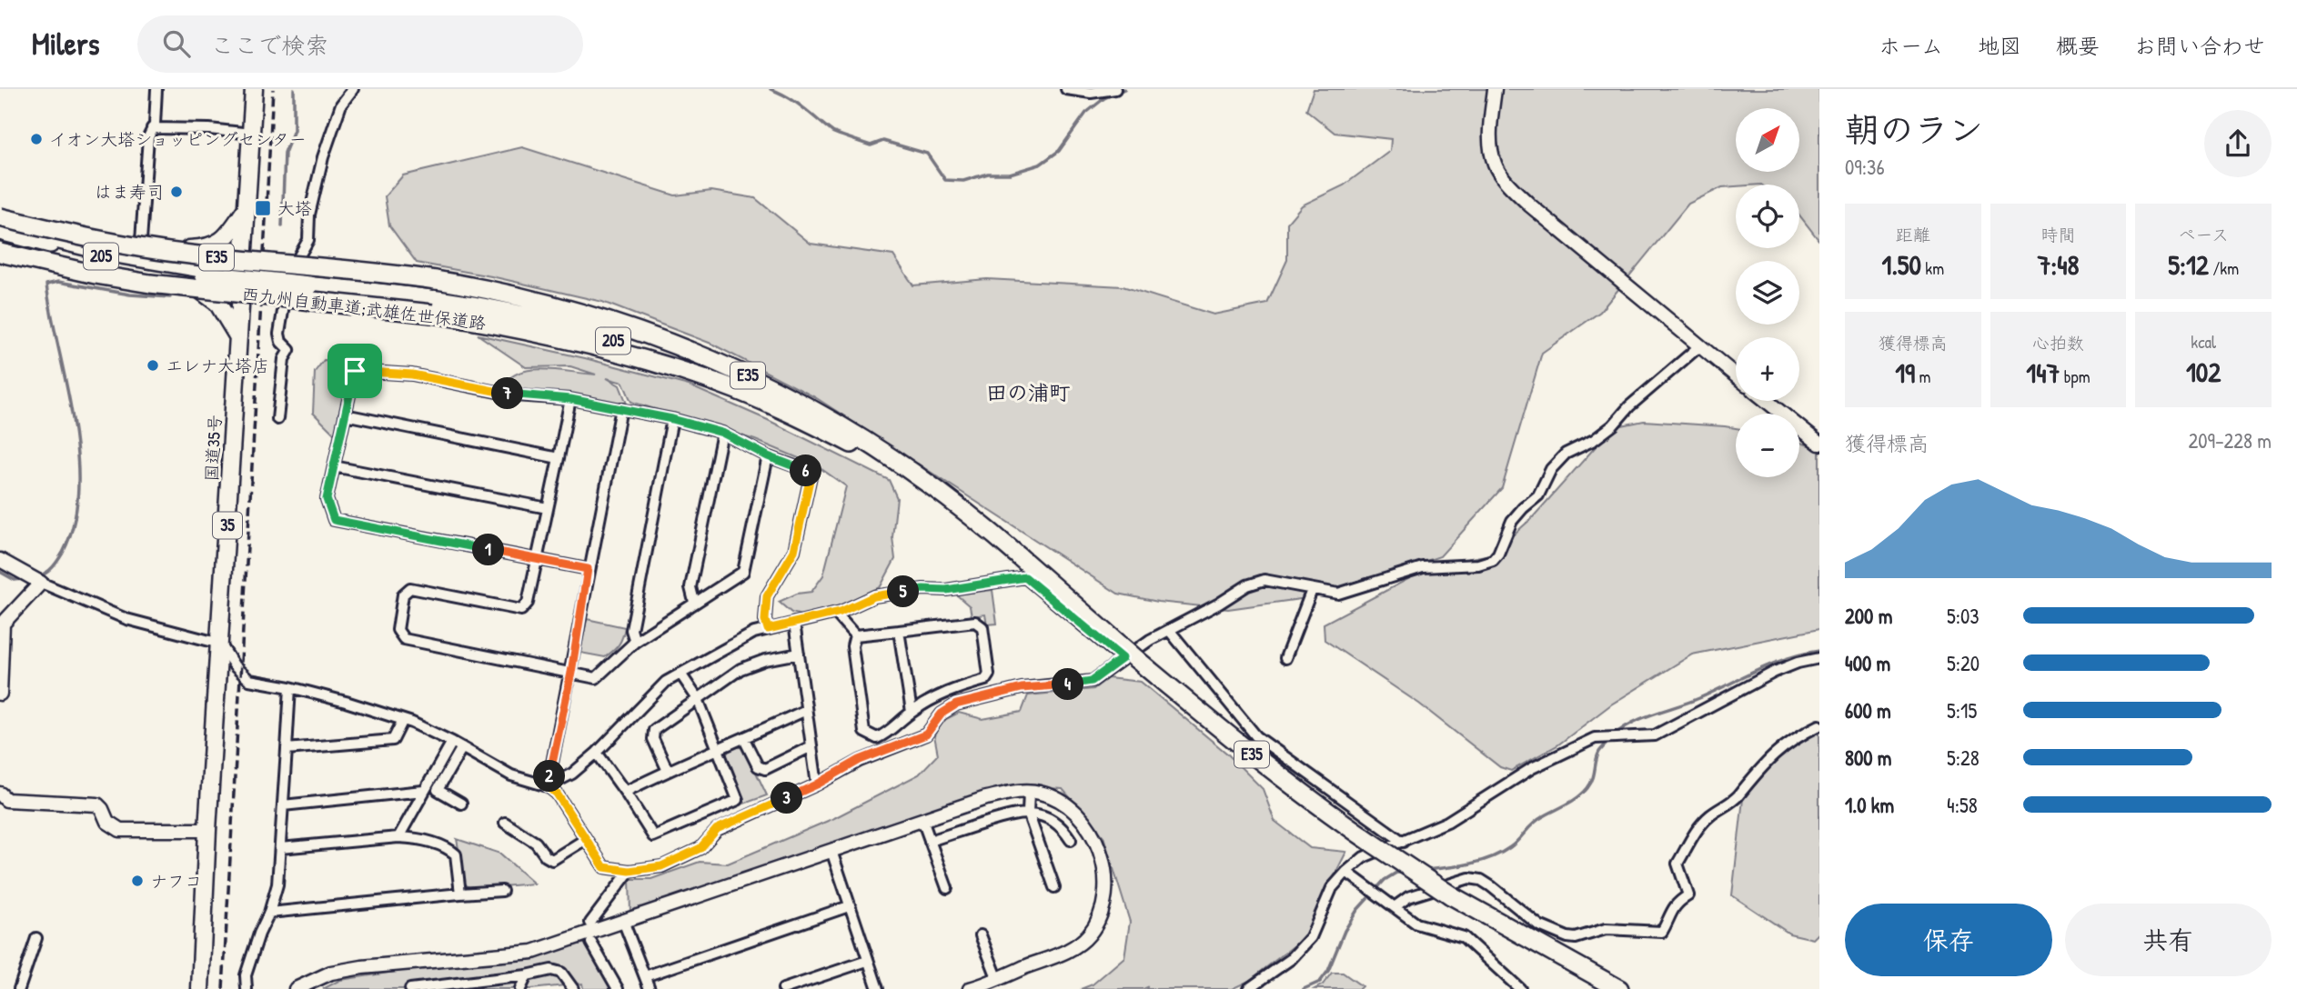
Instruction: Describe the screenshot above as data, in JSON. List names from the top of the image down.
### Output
{
  "streets": {
    "highway": [
      "205",
      "E35",
      "西九州自動車道;武雄佐世保道路",
      "国道35号",
      "35"
    ]
  },
  "crossings": [
    ["205", "西九州自動車道;武雄佐世保道路"],
    ["205", "国道35号"]
  ],
  "districts": ["田の浦町"],
  "places": {
    "other": [
      "イオン大塔ショッピングセンター",
      "はま寿司",
      "エレナ大塔店",
      "ナフコ"
    ],
    "transit": ["大塔"]
  },
  "north": "top right",
  "page": {
    "header": "Milers",
    "search": "ここで検索",
    "nav": [
      "ホーム",
      "地図",
      "概要",
      "お問い合わせ"
    ],
    "heading": ["朝のラン", "09:36"],
    "map_buttons": ["+", "−"],
    "stats": [
      ["距離", "1.50 km"],
      ["時間", "7:48"],
      ["ペース", "5:12 /km"],
      ["獲得標高", "19 m"],
      ["心拍数", "147 bpm"],
      ["kcal", "102"]
    ],
    "pins": [
      "7",
      "6",
      "1",
      "5",
      "4",
      "2",
      "3"
    ],
    "chart": ["獲得標高", "209–228 m"],
    "list": [
      {
        "name": "200 m",
        "note": "5:03"
      },
      {
        "name": "400 m",
        "note": "5:20"
      },
      {
        "name": "600 m",
        "note": "5:15"
      },
      {
        "name": "800 m",
        "note": "5:28"
      },
      {
        "name": "1.0 km",
        "note": "4:58"
      }
    ],
    "buttons": ["保存", "共有"]
  }
}
